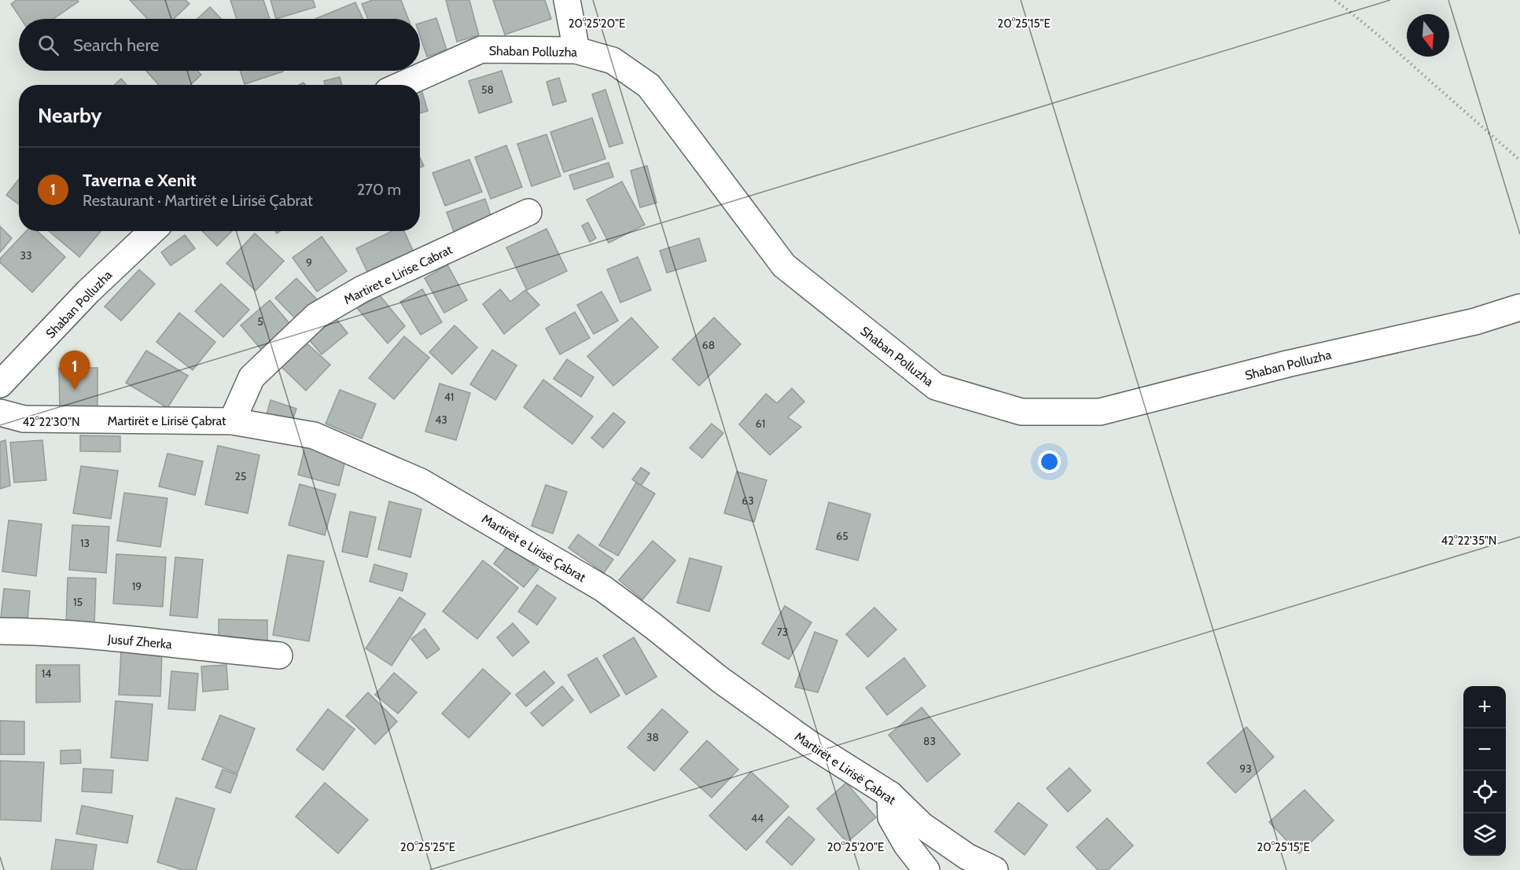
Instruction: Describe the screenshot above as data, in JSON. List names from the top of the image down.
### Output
{
  "streets": {
    "street": [
      "Shaban Polluzha",
      "Martiret e Lirise Cabrat",
      "Martirët e Lirisë Çabrat",
      "Jusuf Zherka"
    ]
  },
  "crossings": [
    ["Martiret e Lirise Cabrat", "Martirët e Lirisë Çabrat"]
  ],
  "house_numbers": [
    "58",
    "33",
    "9",
    "5",
    "68",
    "41",
    "43",
    "61",
    "25",
    "63",
    "65",
    "13",
    "19",
    "15",
    "73",
    "14",
    "38",
    "83",
    "93",
    "44"
  ],
  "north": "bottom",
  "page": {
    "search": "Search here",
    "heading": "Nearby",
    "list": [
      {
        "mark": "1",
        "name": "Taverna e Xenit",
        "note": "Restaurant · Martirët e Lirisë Çabrat",
        "value": "270 m"
      }
    ],
    "pins": "1",
    "map_buttons": ["+", "−"]
  },
  "coordinates": [
    "20°25'20\"E",
    "20°25'15\"E",
    "42°22'30\"N",
    "42°22'35\"N",
    "20°25'25\"E"
  ]
}
